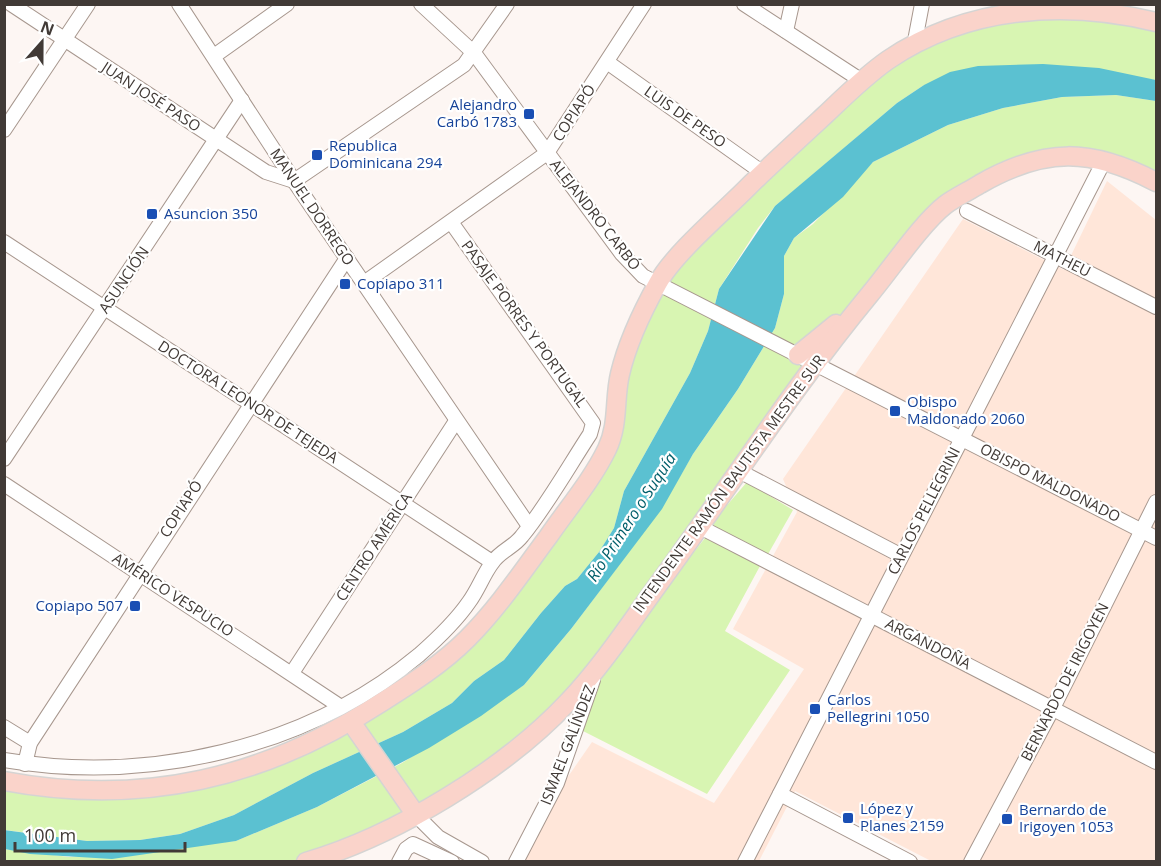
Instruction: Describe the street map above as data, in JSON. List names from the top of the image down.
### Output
{
  "streets": {
    "main road": ["INTENDENTE RAMÓN BAUTISTA MESTRE SUR"],
    "street": [
      "JUAN JOSÉ PASO",
      "COPIAPÓ",
      "LUIS DE PESO",
      "MANUEL DORREGO",
      "ALEJANDRO CARBÓ",
      "MATHEU",
      "ASUNCIÓN",
      "PASAJE PORRES Y PORTUGAL",
      "DOCTORA LEONOR DE TEJEDA",
      "OBISPO MALDONADO",
      "CARLOS PELLEGRINI",
      "CENTRO AMÉRICA",
      "AMÉRICO VESPUCIO",
      "ARGANDOÑA",
      "BERNARDO DE IRIGOYEN",
      "ISMAEL GALÍNDEZ"
    ]
  },
  "crossings": [
    ["JUAN JOSÉ PASO", "MANUEL DORREGO"],
    ["JUAN JOSÉ PASO", "ASUNCIÓN"],
    ["COPIAPÓ", "LUIS DE PESO"],
    ["COPIAPÓ", "MANUEL DORREGO"],
    ["COPIAPÓ", "ALEJANDRO CARBÓ"],
    ["COPIAPÓ", "PASAJE PORRES Y PORTUGAL"],
    ["COPIAPÓ", "DOCTORA LEONOR DE TEJEDA"],
    ["COPIAPÓ", "AMÉRICO VESPUCIO"],
    ["MANUEL DORREGO", "ASUNCIÓN"],
    ["MANUEL DORREGO", "PASAJE PORRES Y PORTUGAL"],
    ["MANUEL DORREGO", "CENTRO AMÉRICA"],
    ["ALEJANDRO CARBÓ", "OBISPO MALDONADO"],
    ["MATHEU", "CARLOS PELLEGRINI"],
    ["ASUNCIÓN", "DOCTORA LEONOR DE TEJEDA"],
    ["DOCTORA LEONOR DE TEJEDA", "CENTRO AMÉRICA"],
    ["OBISPO MALDONADO", "INTENDENTE RAMÓN BAUTISTA MESTRE SUR"],
    ["OBISPO MALDONADO", "CARLOS PELLEGRINI"],
    ["OBISPO MALDONADO", "BERNARDO DE IRIGOYEN"],
    ["INTENDENTE RAMÓN BAUTISTA MESTRE SUR", "CARLOS PELLEGRINI"],
    ["INTENDENTE RAMÓN BAUTISTA MESTRE SUR", "ARGANDOÑA"],
    ["INTENDENTE RAMÓN BAUTISTA MESTRE SUR", "ISMAEL GALÍNDEZ"],
    ["CARLOS PELLEGRINI", "ARGANDOÑA"],
    ["CENTRO AMÉRICA", "AMÉRICO VESPUCIO"],
    ["ARGANDOÑA", "BERNARDO DE IRIGOYEN"]
  ],
  "water": ["Río Primero o Suquía"],
  "places": {
    "transit": [
      "Alejandro Carbó 1783",
      "Republica Dominicana 294",
      "Asuncion 350",
      "Copiapo 311",
      "Obispo Maldonado 2060",
      "Copiapo 507",
      "Carlos Pellegrini 1050",
      "López y Planes 2159",
      "Bernardo de Irigoyen 1053"
    ]
  },
  "scale_bar": "100 m",
  "north": "top"
}
